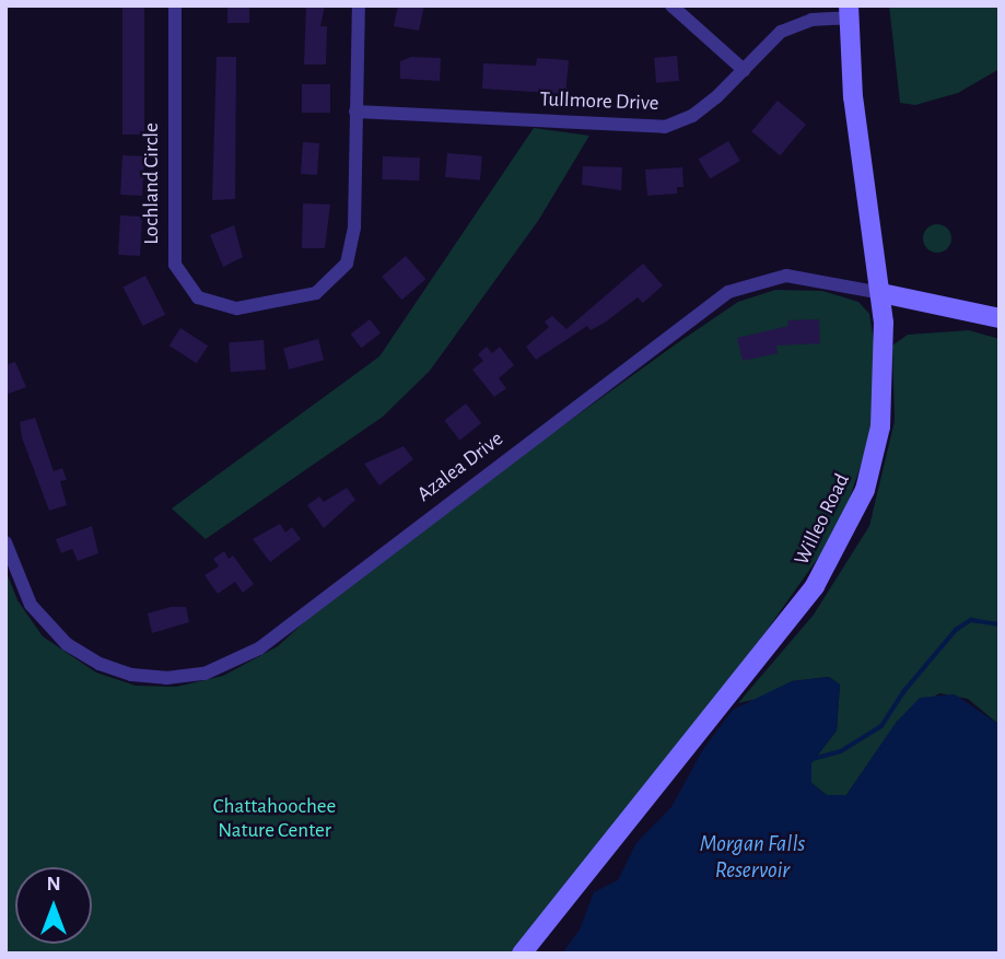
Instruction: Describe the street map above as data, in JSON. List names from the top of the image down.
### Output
{
  "streets": {
    "street": [
      "Tullmore Drive",
      "Lochland Circle",
      "Azalea Drive",
      "Willeo Road"
    ]
  },
  "crossings": [
    ["Tullmore Drive", "Lochland Circle"],
    ["Tullmore Drive", "Willeo Road"],
    ["Azalea Drive", "Willeo Road"]
  ],
  "water": ["Morgan Falls Reservoir"],
  "parks": ["Chattahoochee Nature Center"],
  "north": "top"
}
